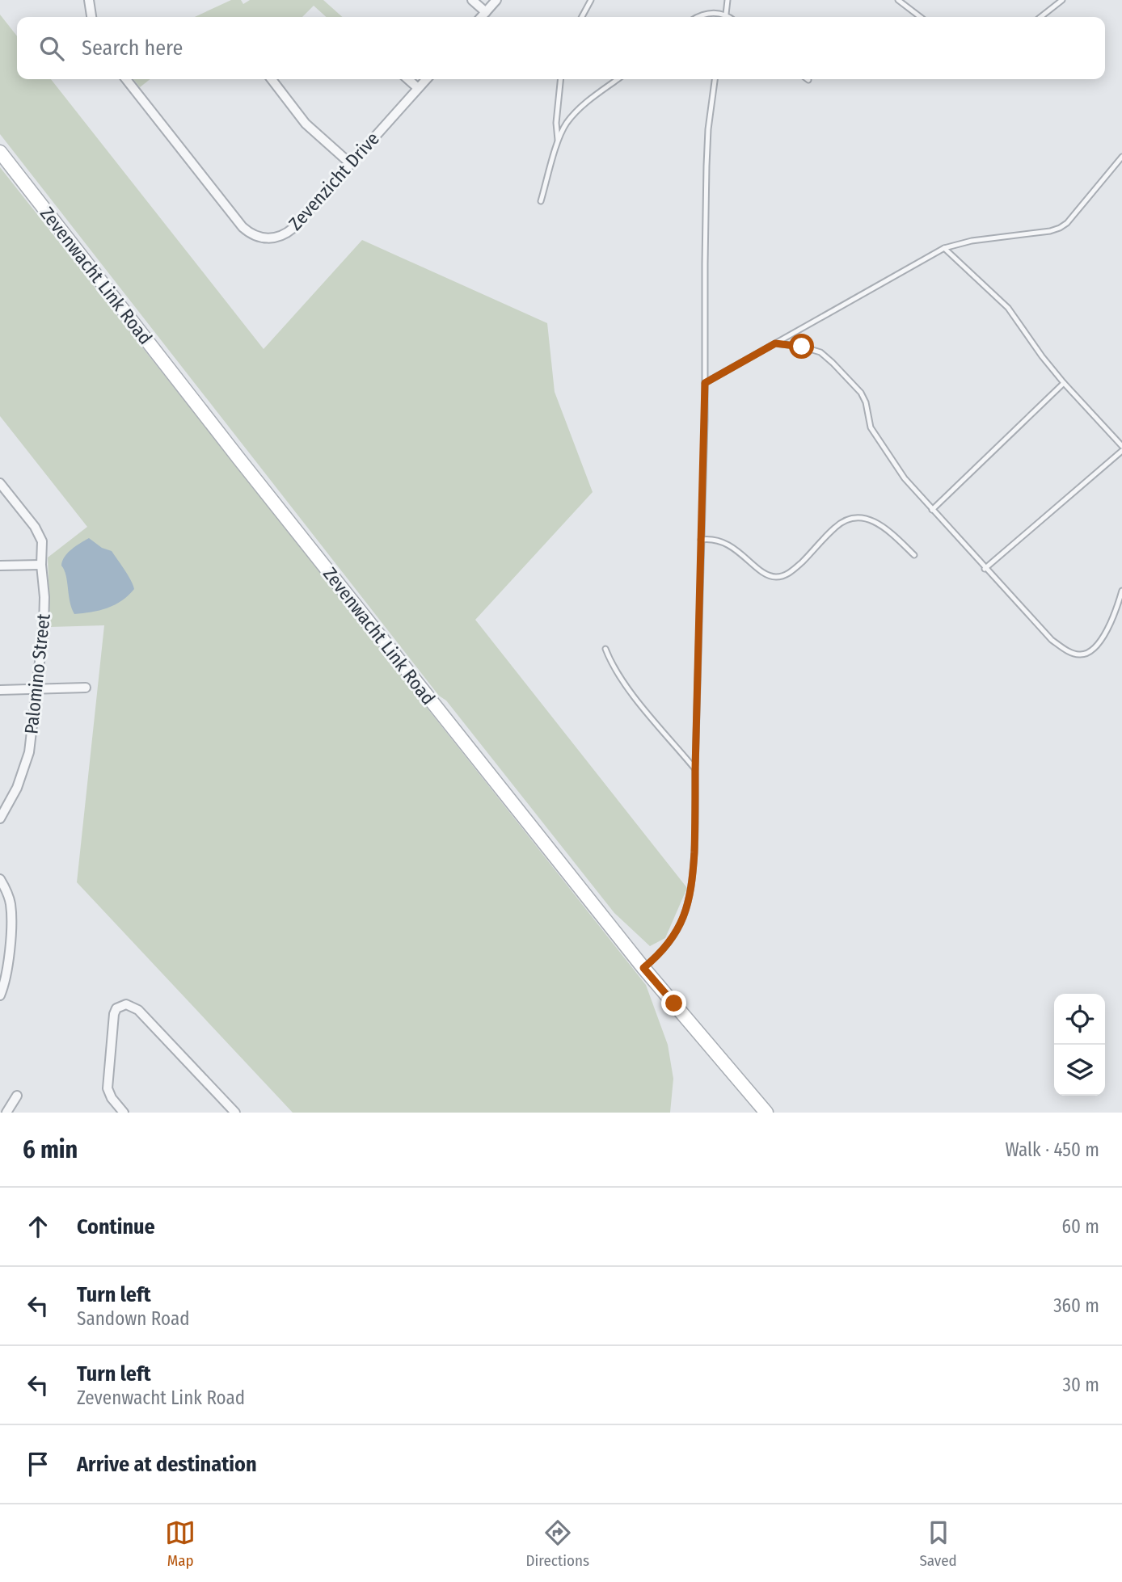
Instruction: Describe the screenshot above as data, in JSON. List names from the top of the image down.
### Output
{
  "streets": {
    "street": ["Zevenzicht Drive", "Zevenwacht Link Road", "Palomino Street"]
  },
  "page": {
    "search": "Search here",
    "heading": ["6 min", "Walk · 450 m"],
    "list": [
      ["Continue", "60 m"],
      ["Turn left", "Sandown Road", "360 m"],
      ["Turn left", "Zevenwacht Link Road", "30 m"],
      "Arrive at destination"
    ],
    "nav": ["Map", "Directions", "Saved"]
  }
}
